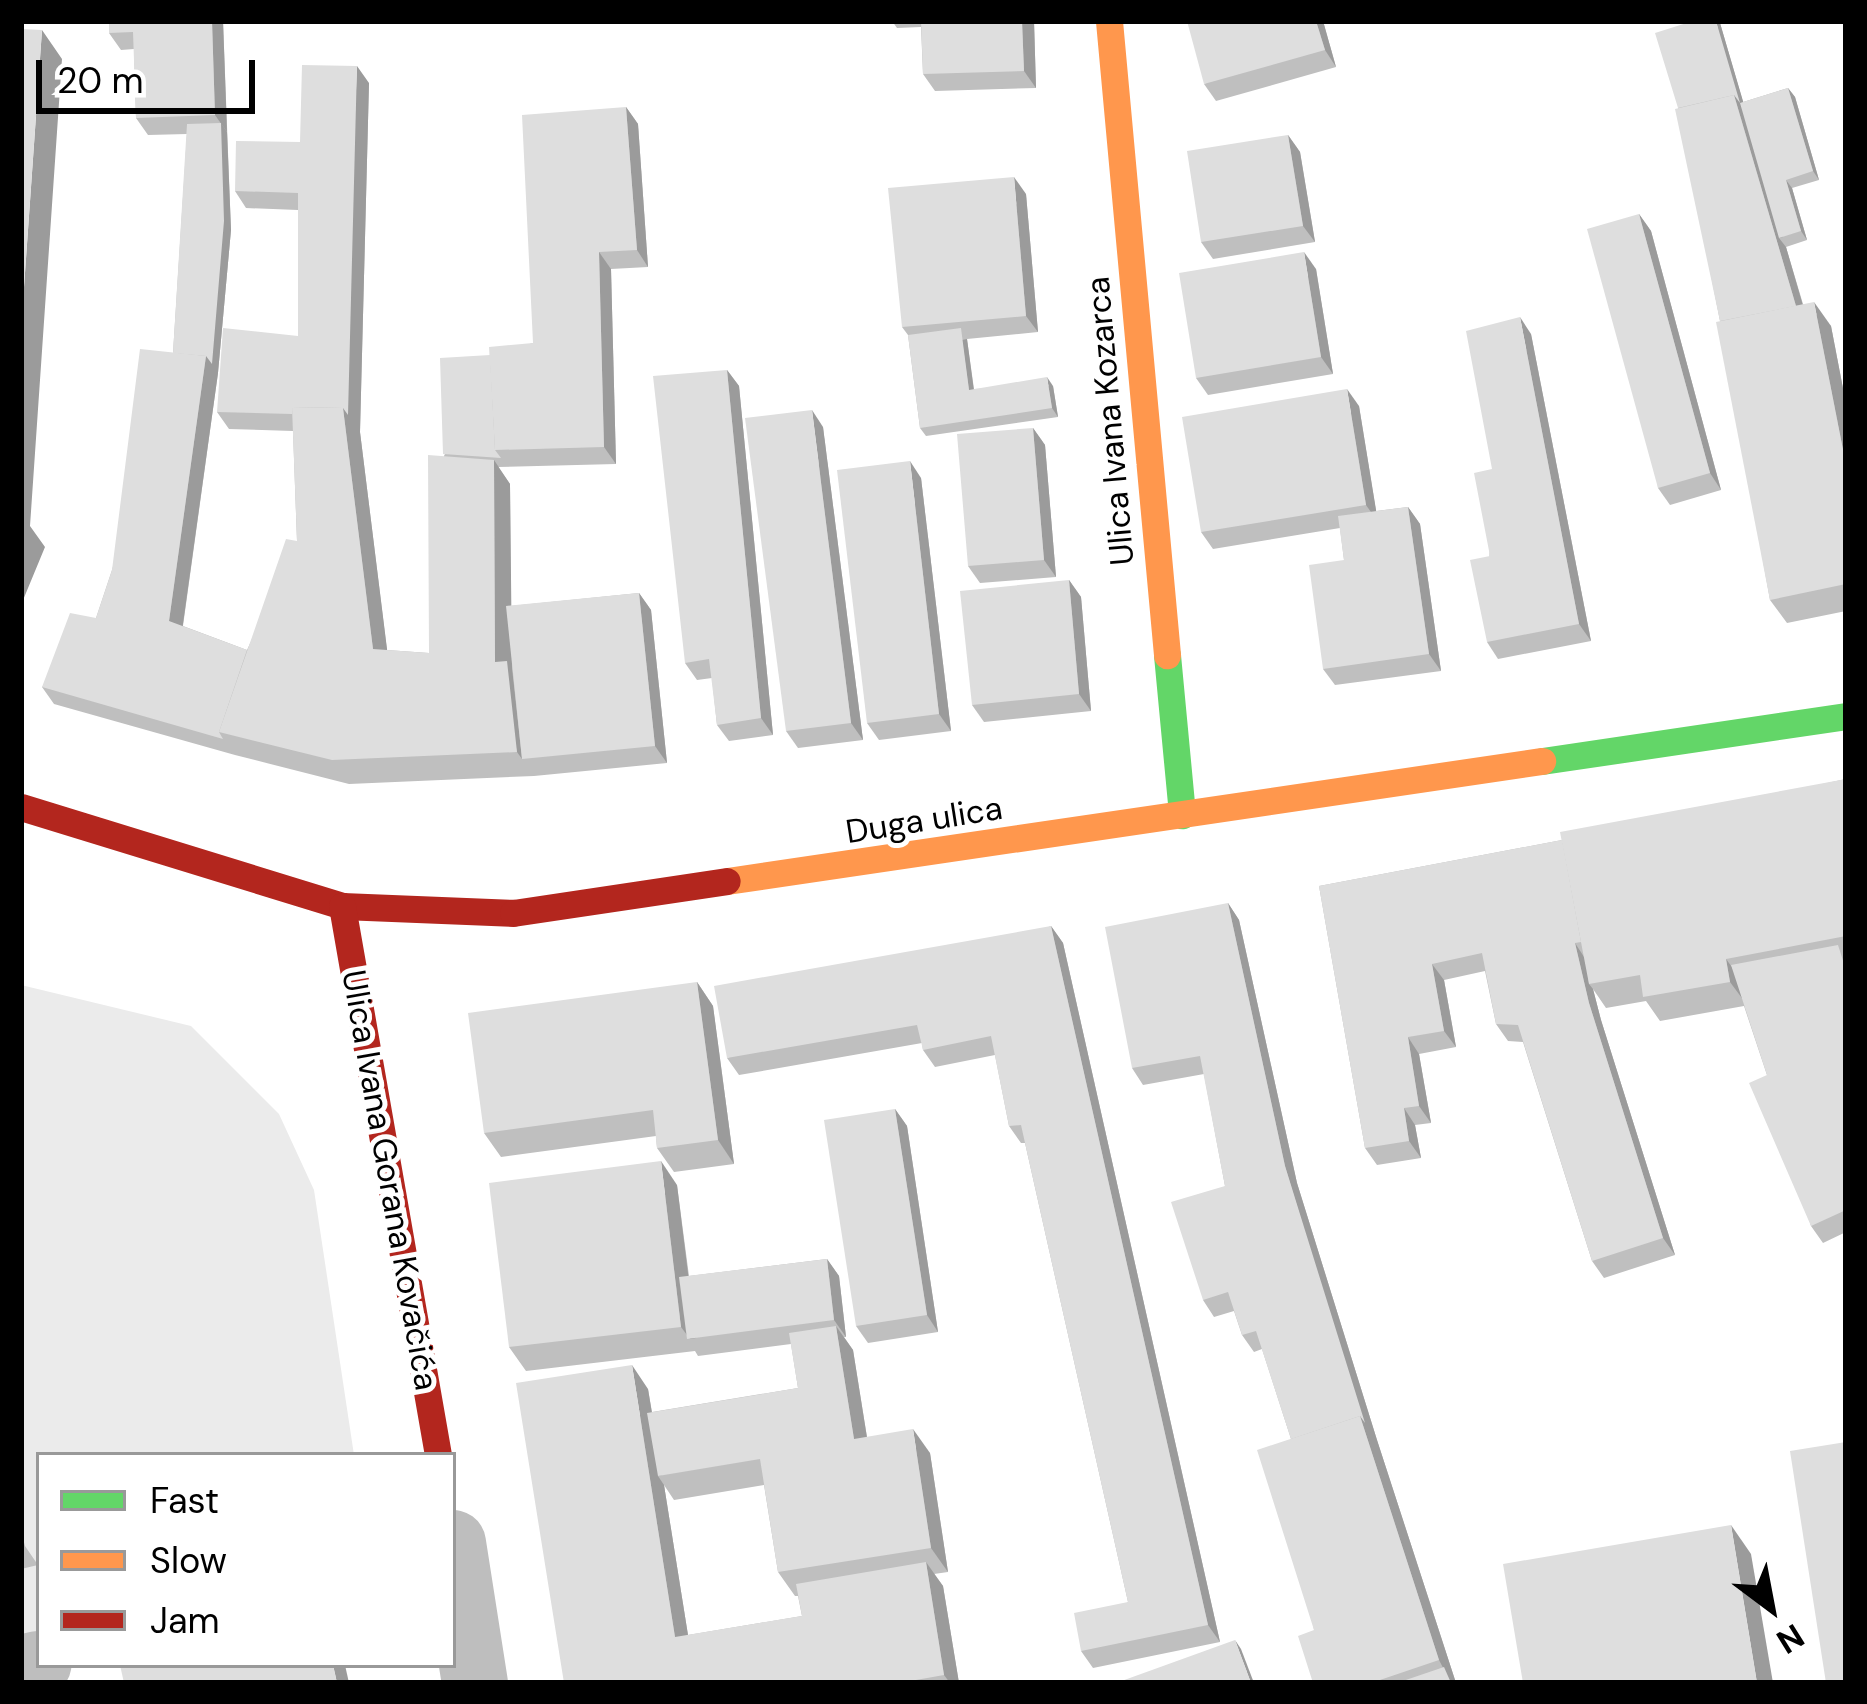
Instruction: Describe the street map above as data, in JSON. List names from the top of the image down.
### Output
{
  "streets": {
    "main road": ["Ulica Ivana Kozarca", "Duga ulica", "Ulica Ivana Gorana Kovačića"]
  },
  "crossings": [
    ["Ulica Ivana Kozarca", "Duga ulica"],
    ["Duga ulica", "Ulica Ivana Gorana Kovačića"]
  ],
  "legend": ["Fast", "Slow", "Jam"],
  "scale_bar": "20 m",
  "north": "bottom right"
}
